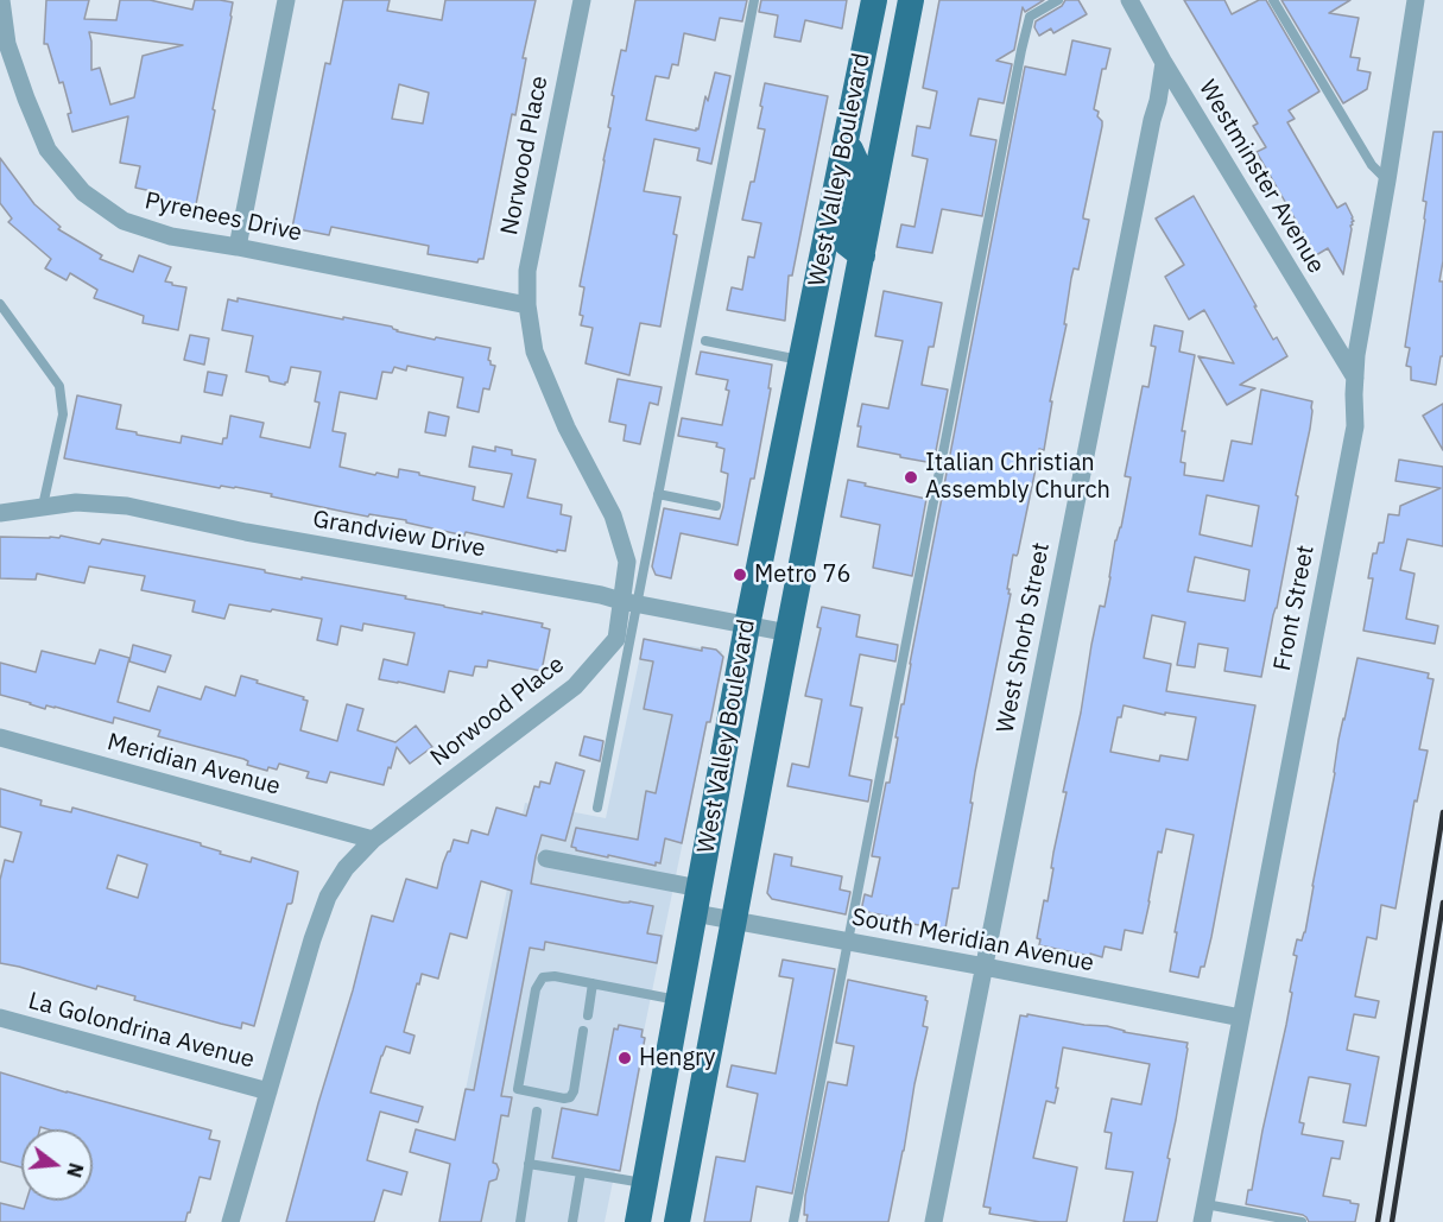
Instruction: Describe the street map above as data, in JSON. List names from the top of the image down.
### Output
{
  "streets": {
    "main road": ["West Valley Boulevard"],
    "street": [
      "Norwood Place",
      "Westminster Avenue",
      "Pyrenees Drive",
      "Grandview Drive",
      "Front Street",
      "West Shorb Street",
      "Meridian Avenue",
      "South Meridian Avenue",
      "La Golondrina Avenue"
    ]
  },
  "crossings": [
    ["Norwood Place", "Pyrenees Drive"],
    ["Norwood Place", "Grandview Drive"],
    ["Norwood Place", "Meridian Avenue"],
    ["Norwood Place", "La Golondrina Avenue"],
    ["West Valley Boulevard", "Grandview Drive"],
    ["West Valley Boulevard", "South Meridian Avenue"],
    ["Westminster Avenue", "Front Street"],
    ["Westminster Avenue", "West Shorb Street"],
    ["Front Street", "South Meridian Avenue"],
    ["West Shorb Street", "South Meridian Avenue"]
  ],
  "places": ["Italian Christian Assembly Church", "Metro 76", "Hengry"],
  "north": "right"
}
